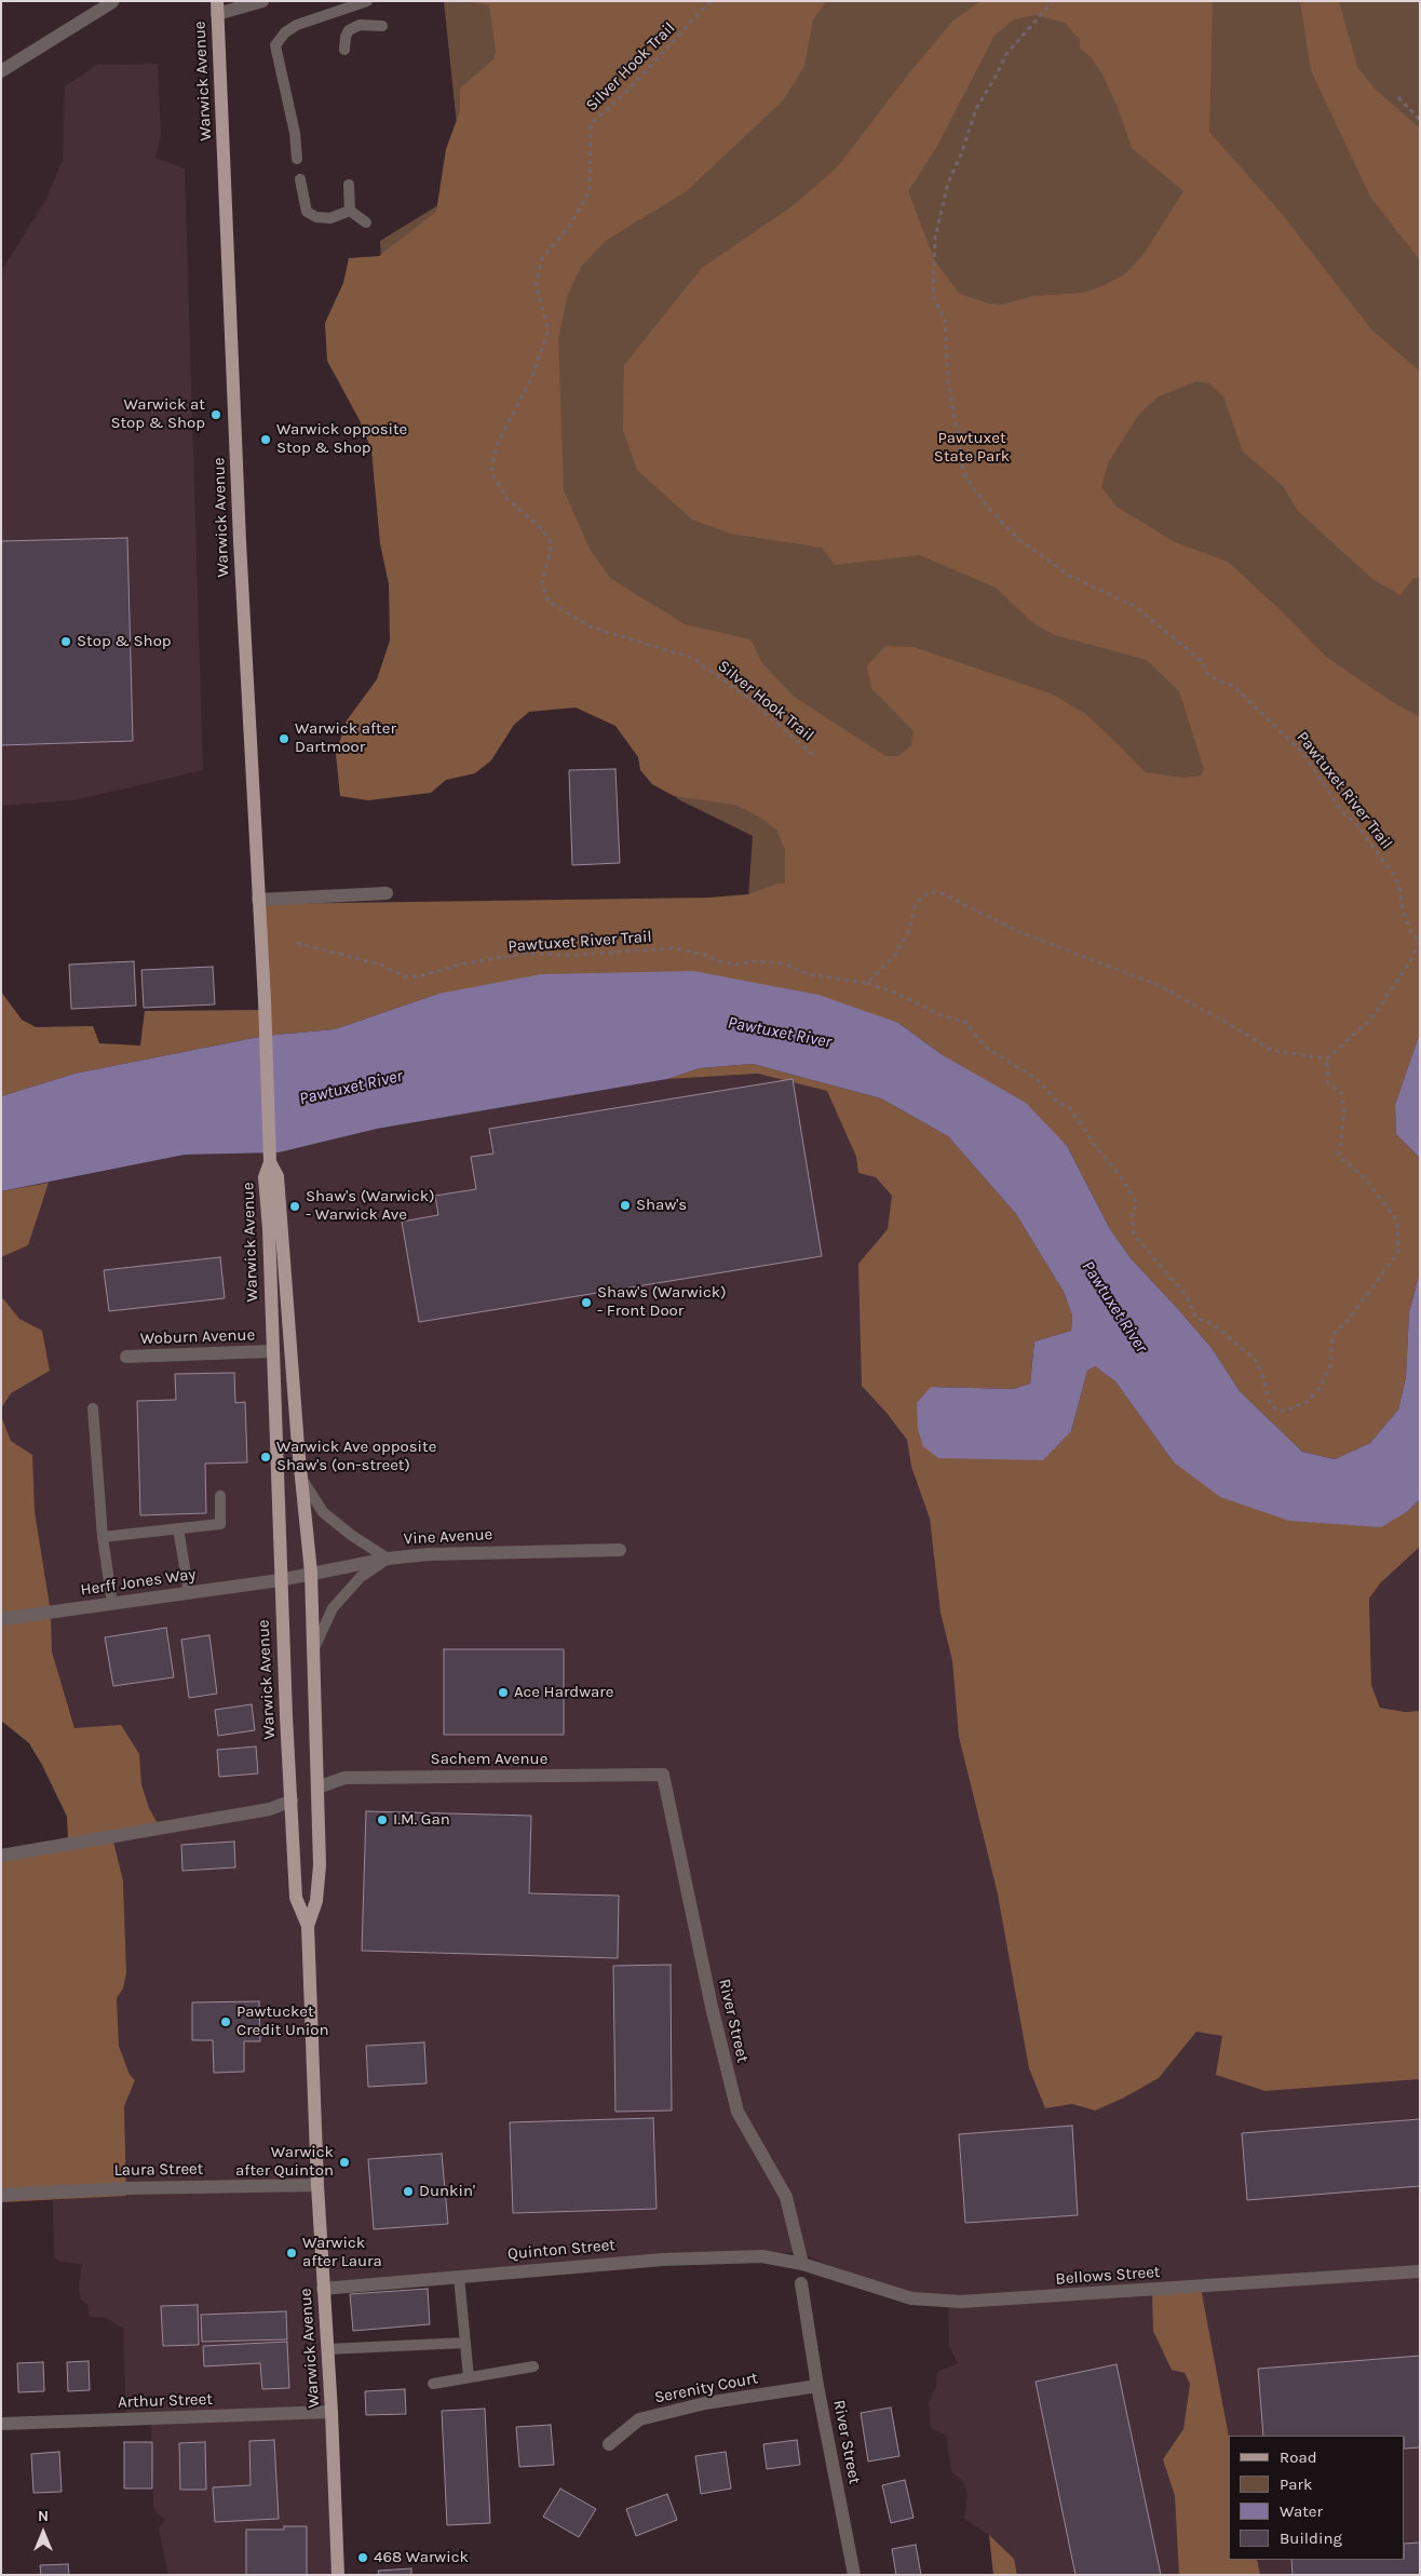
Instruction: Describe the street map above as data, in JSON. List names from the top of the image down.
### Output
{
  "streets": {
    "main road": ["Warwick Avenue"],
    "street": [
      "Woburn Avenue",
      "Vine Avenue",
      "Herff Jones Way",
      "Sachem Avenue",
      "River Street",
      "Laura Street",
      "Quinton Street",
      "Bellows Street",
      "Serenity Court",
      "Arthur Street"
    ],
    "path": ["Silver Hook Trail", "Pawtuxet River Trail"]
  },
  "crossings": [
    ["Warwick Avenue", "Woburn Avenue"],
    ["Warwick Avenue", "Vine Avenue"],
    ["Warwick Avenue", "Herff Jones Way"],
    ["Warwick Avenue", "Sachem Avenue"],
    ["Warwick Avenue", "Laura Street"],
    ["Warwick Avenue", "Quinton Street"],
    ["Warwick Avenue", "Arthur Street"],
    ["Vine Avenue", "Herff Jones Way"],
    ["Sachem Avenue", "River Street"],
    ["River Street", "Quinton Street"],
    ["River Street", "Bellows Street"],
    ["River Street", "Serenity Court"],
    ["Quinton Street", "Bellows Street"]
  ],
  "water": ["Pawtuxet River"],
  "parks": ["Pawtuxet State Park"],
  "places": [
    "Warwick at Stop & Shop",
    "Warwick opposite Stop & Shop",
    "Stop & Shop",
    "Warwick after Dartmoor",
    "Shaw's",
    "Shaw's (Warwick) - Warwick Ave",
    "Shaw's (Warwick) - Front Door",
    "Warwick Ave opposite Shaw's (on-street)",
    "Ace Hardware",
    "I.M. Gan",
    "Pawtucket Credit Union",
    "Warwick after Quinton",
    "Dunkin'",
    "Warwick after Laura",
    "468 Warwick"
  ],
  "legend": [
    "Road",
    "Park",
    "Water",
    "Building"
  ],
  "north": "top"
}
